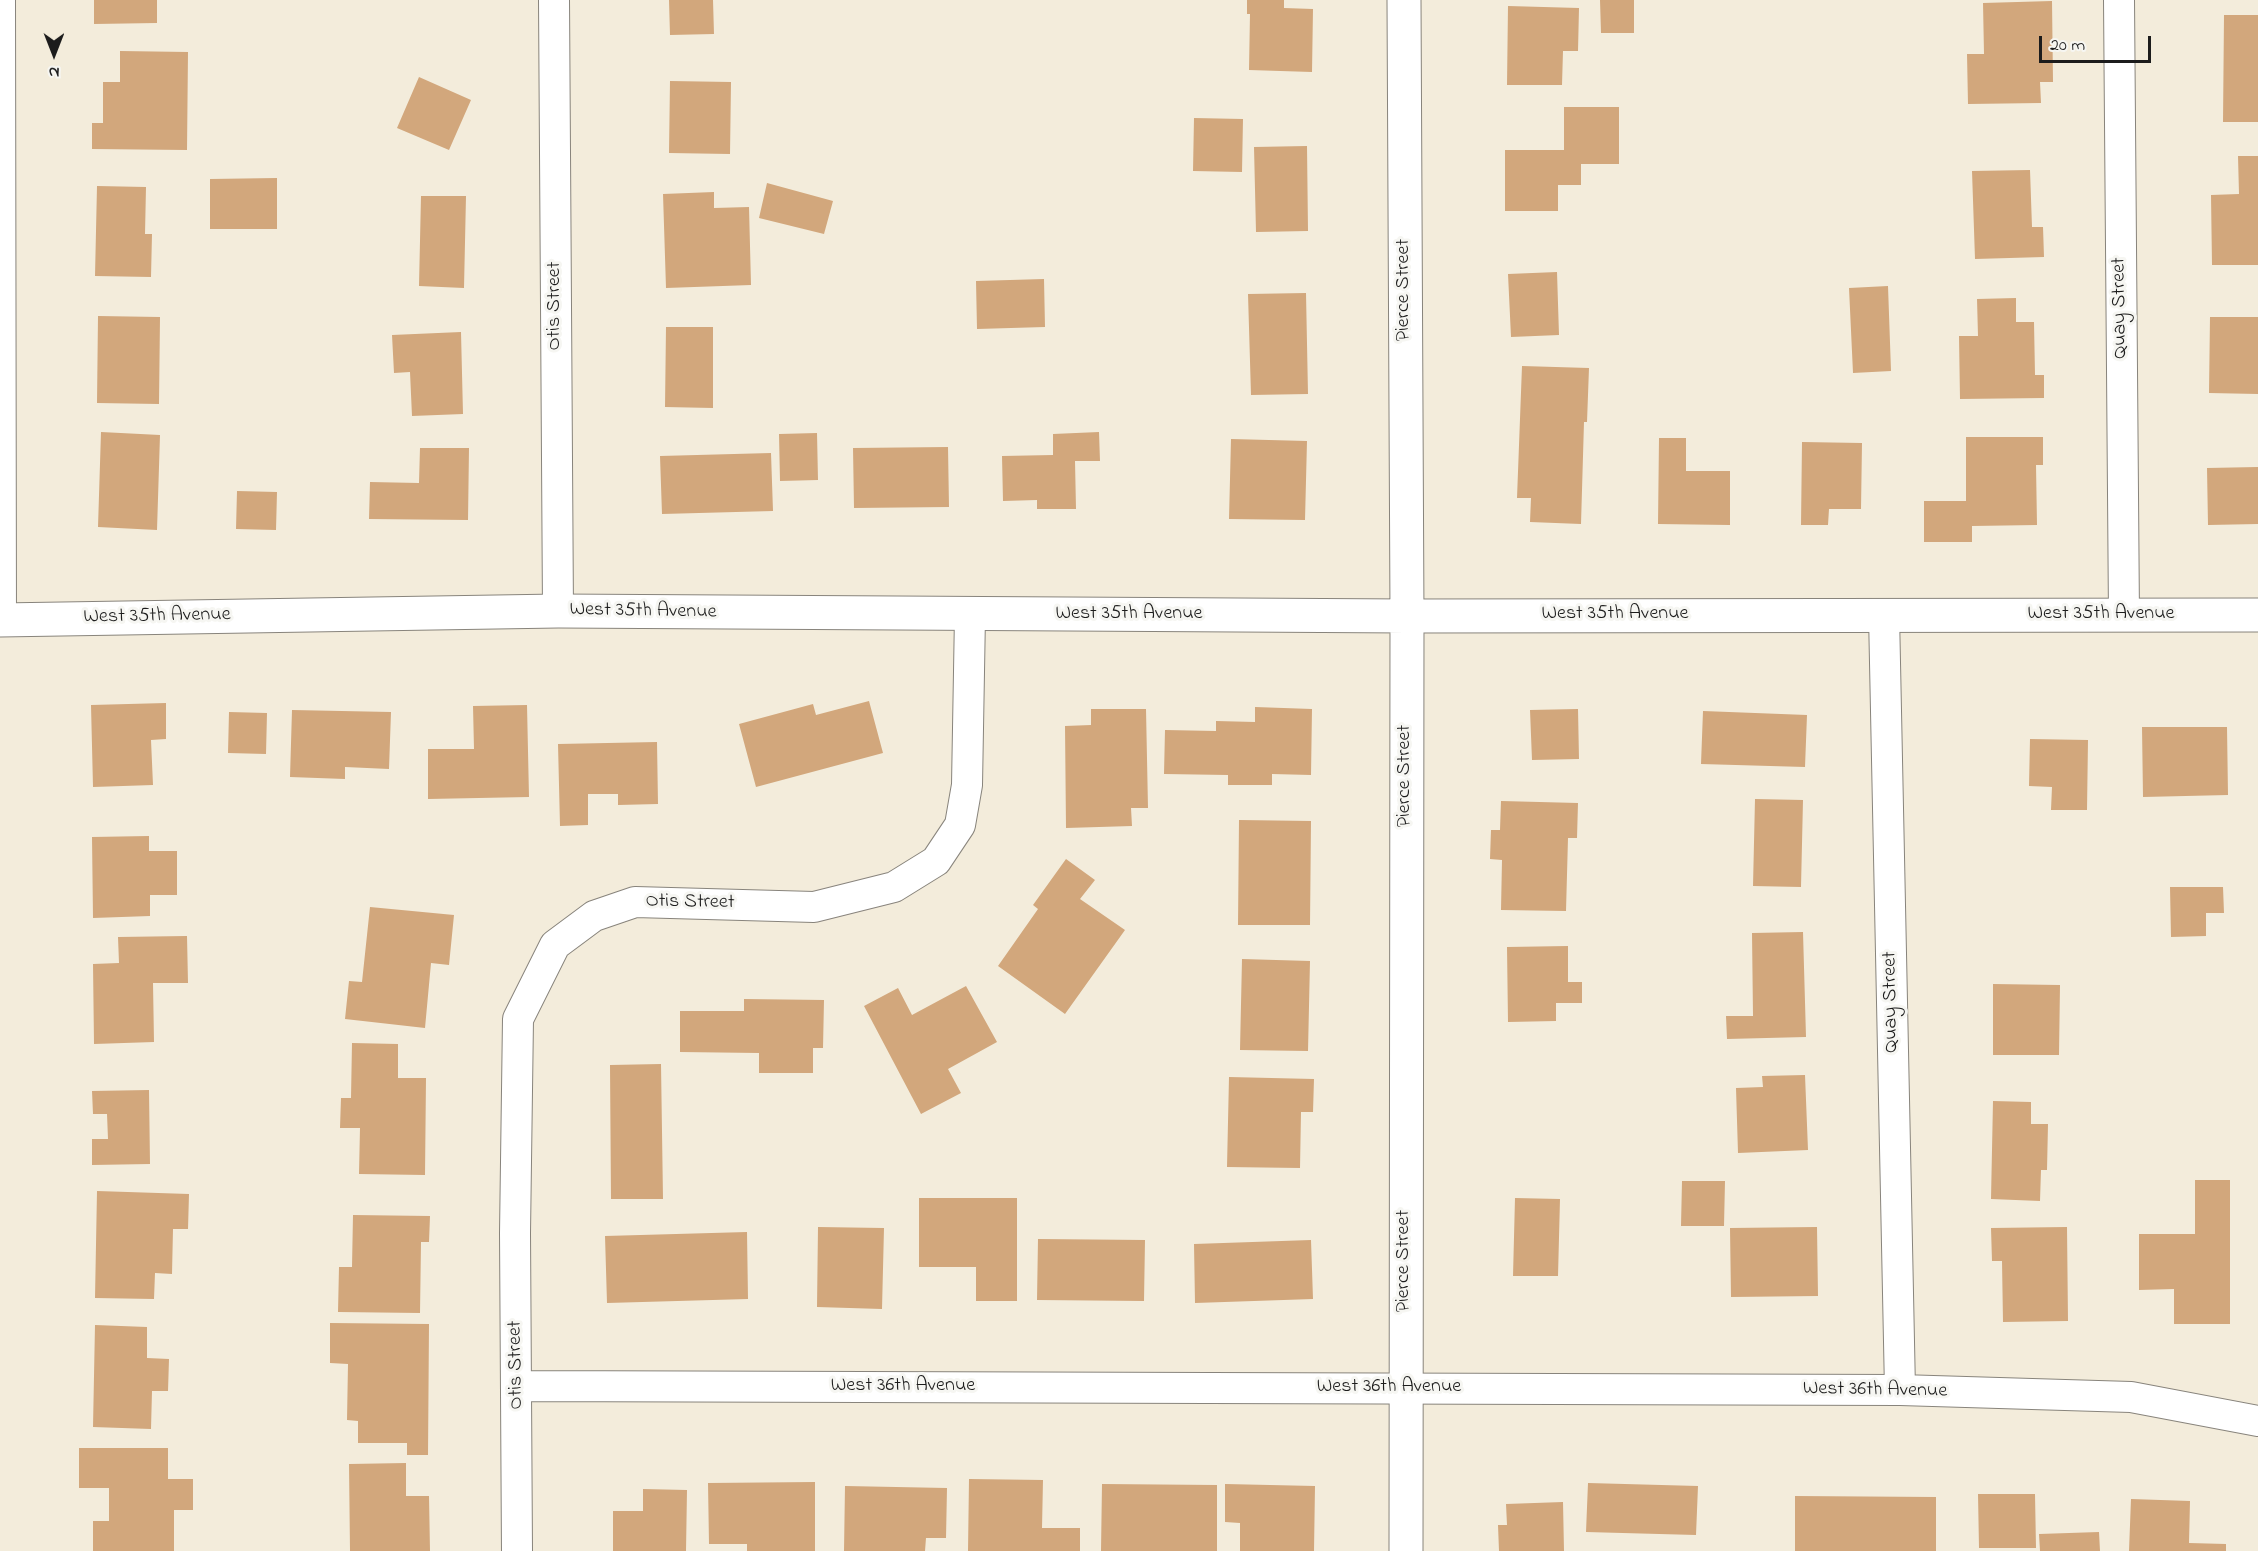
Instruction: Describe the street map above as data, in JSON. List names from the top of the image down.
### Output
{
  "streets": {
    "street": [
      "Pierce Street",
      "Otis Street",
      "Quay Street",
      "West 35th Avenue",
      "West 36th Avenue"
    ]
  },
  "crossings": [
    ["Pierce Street", "West 35th Avenue"],
    ["Pierce Street", "West 36th Avenue"],
    ["Otis Street", "West 35th Avenue"],
    ["Otis Street", "West 36th Avenue"],
    ["Quay Street", "West 35th Avenue"],
    ["Quay Street", "West 36th Avenue"]
  ],
  "scale_bar": "20 m",
  "north": "bottom"
}
